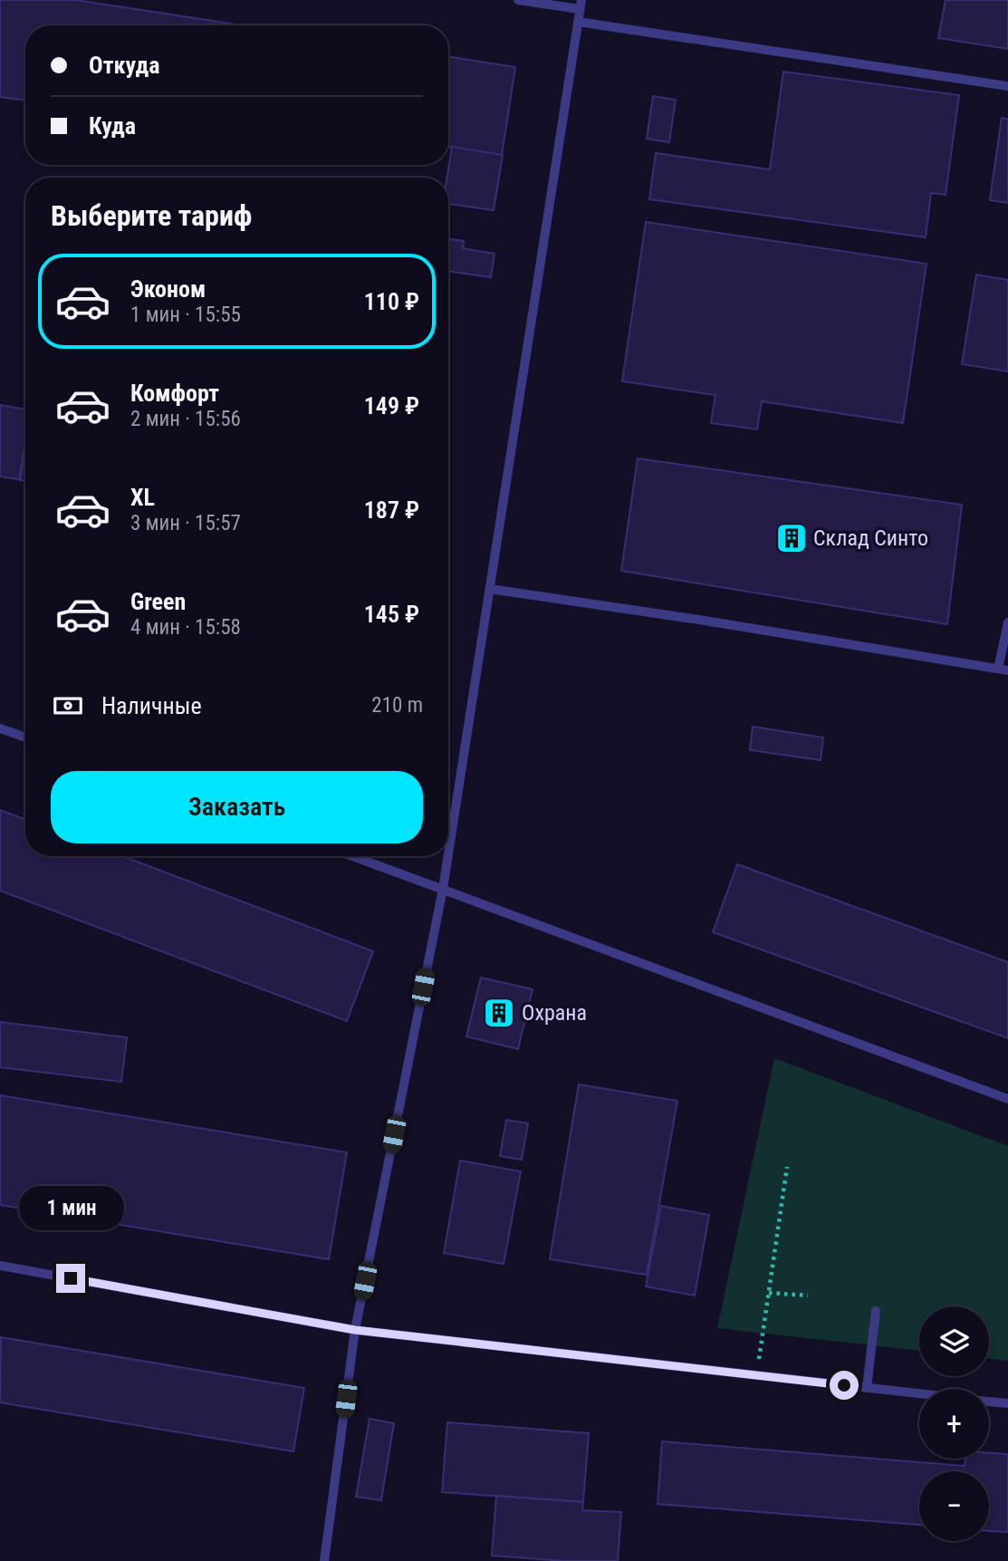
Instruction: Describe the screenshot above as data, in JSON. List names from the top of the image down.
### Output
{
  "places": {
    "building": ["Склад Синто", "Охрана"]
  },
  "page": {
    "banner": ["Откуда", "Куда"],
    "heading": "Выберите тариф",
    "list": [
      {
        "name": "Эконом",
        "note": "1 мин · 15:55",
        "value": "110 ₽"
      },
      {
        "name": "Комфорт",
        "note": "2 мин · 15:56",
        "value": "149 ₽"
      },
      {
        "name": "XL",
        "note": "3 мин · 15:57",
        "value": "187 ₽"
      },
      {
        "name": "Green",
        "note": "4 мин · 15:58",
        "value": "145 ₽"
      }
    ],
    "pay": ["Наличные", "210 m"],
    "buttons": "Заказать",
    "bubble": "1 мин",
    "map_buttons": ["+", "−"]
  }
}
